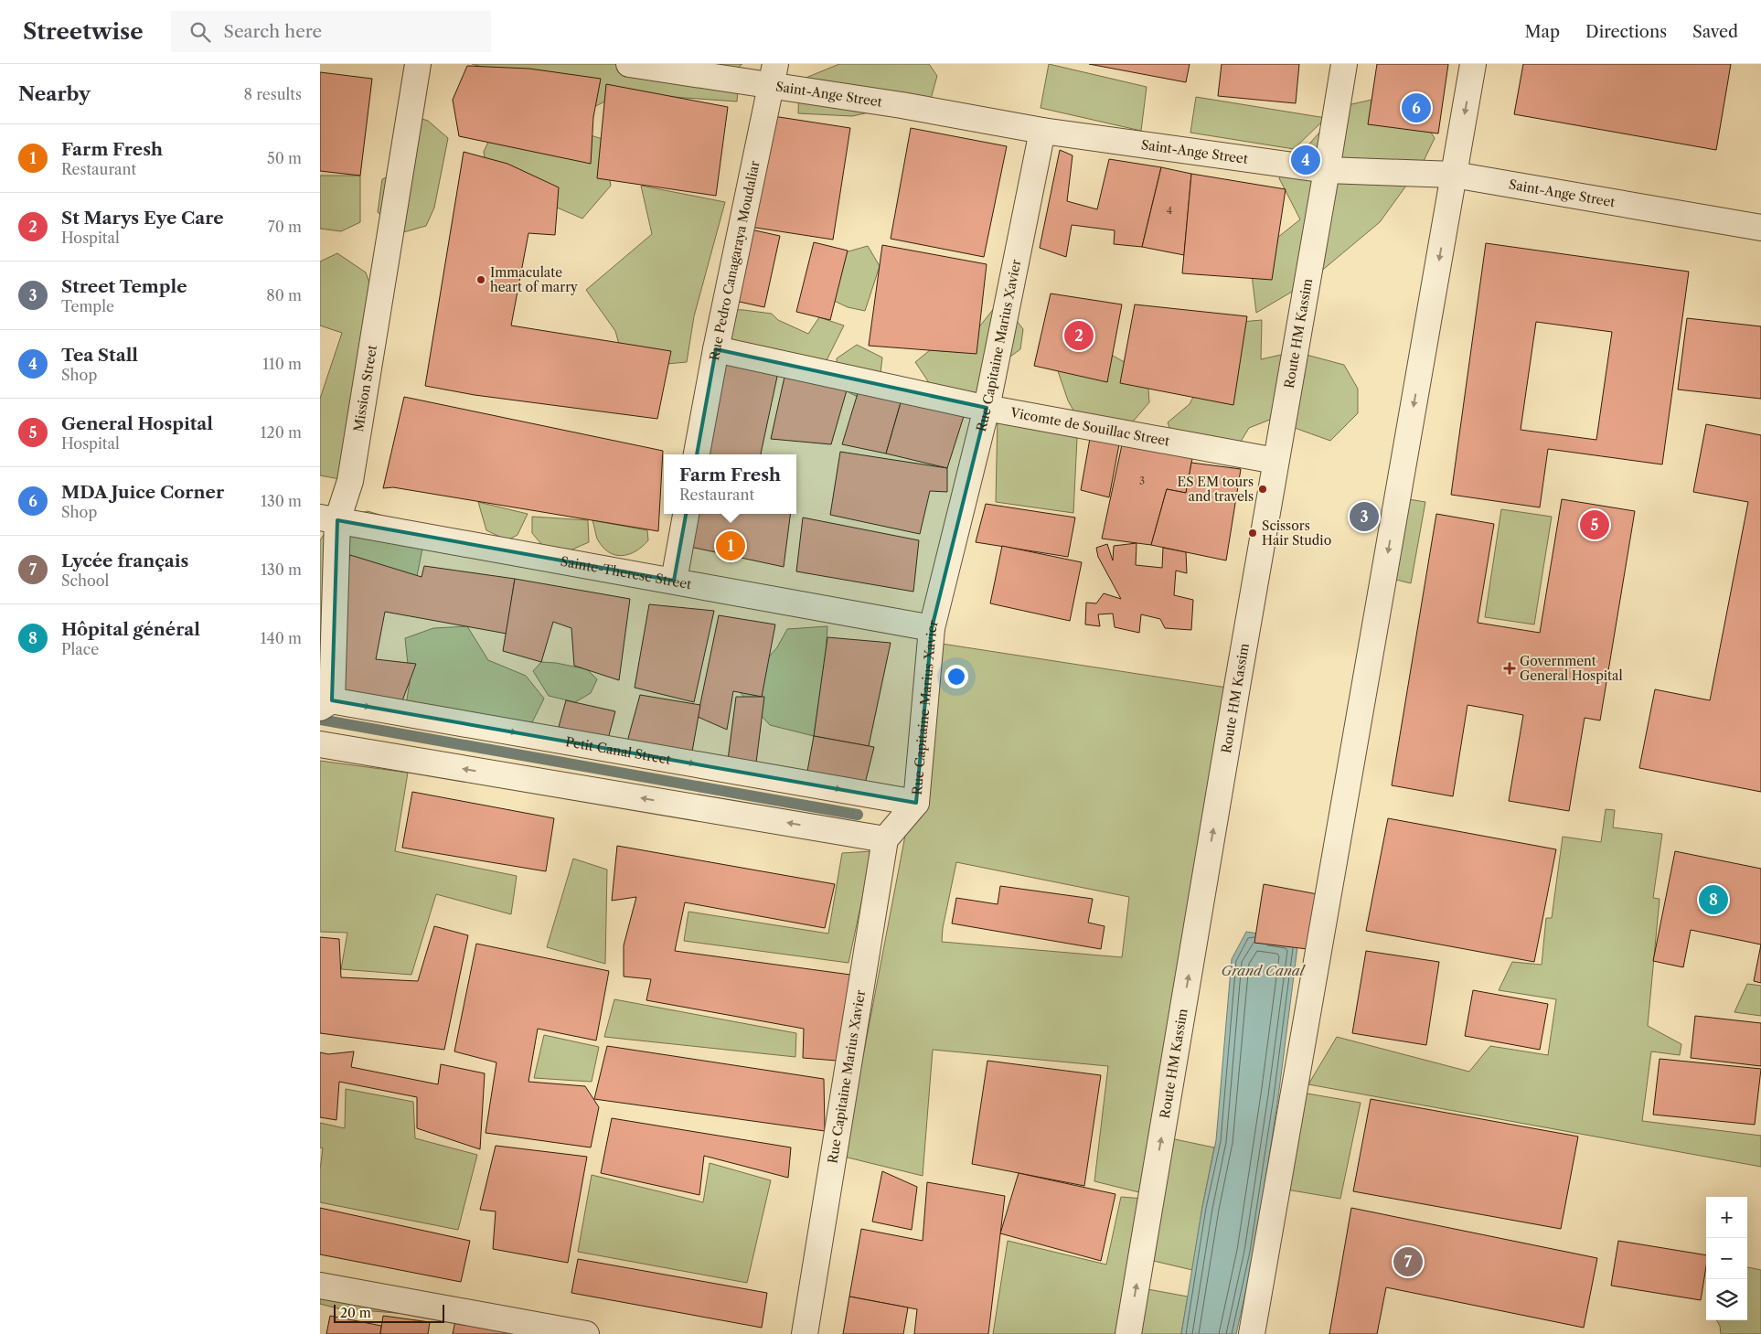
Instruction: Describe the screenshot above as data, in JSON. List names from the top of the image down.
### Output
{
  "streets": {
    "street": [
      "Saint-Ange Street",
      "Rue Pedro Canagaraya Moudaliar",
      "Route HM Kassim",
      "Rue Capitaine Marius Xavier",
      "Mission Street",
      "Vicomte de Souillac Street",
      "Sainte-Therese Street",
      "Petit Canal Street"
    ]
  },
  "crossings": [
    ["Saint-Ange Street", "Rue Pedro Canagaraya Moudaliar"],
    ["Saint-Ange Street", "Route HM Kassim"],
    ["Saint-Ange Street", "Rue Capitaine Marius Xavier"],
    ["Rue Pedro Canagaraya Moudaliar", "Vicomte de Souillac Street"],
    ["Route HM Kassim", "Vicomte de Souillac Street"],
    ["Rue Capitaine Marius Xavier", "Vicomte de Souillac Street"],
    ["Rue Capitaine Marius Xavier", "Sainte-Therese Street"],
    ["Rue Capitaine Marius Xavier", "Petit Canal Street"],
    ["Mission Street", "Sainte-Therese Street"],
    ["Mission Street", "Petit Canal Street"]
  ],
  "water": ["Grand Canal"],
  "places": {
    "other": ["Immaculate heart of marry", "ES EM tours and travels", "Scissors Hair Studio"],
    "health": ["Government General Hospital"]
  },
  "house_numbers": ["4", "3"],
  "scale_bar": "20 m",
  "page": {
    "header": "Streetwise",
    "search": "Search here",
    "nav": ["Map", "Directions", "Saved"],
    "heading": ["Nearby", "8 results"],
    "pins": [
      "6",
      "4",
      "2",
      "3",
      "5",
      "1",
      "8",
      "7"
    ],
    "list": [
      {
        "mark": "1",
        "name": "Farm Fresh",
        "note": "Restaurant",
        "value": "50 m"
      },
      {
        "mark": "2",
        "name": "St Marys Eye Care",
        "note": "Hospital",
        "value": "70 m"
      },
      {
        "mark": "3",
        "name": "Street Temple",
        "note": "Temple",
        "value": "80 m"
      },
      {
        "mark": "4",
        "name": "Tea Stall",
        "note": "Shop",
        "value": "110 m"
      },
      {
        "mark": "5",
        "name": "General Hospital",
        "note": "Hospital",
        "value": "120 m"
      },
      {
        "mark": "6",
        "name": "MDA Juice Corner",
        "note": "Shop",
        "value": "130 m"
      },
      {
        "mark": "7",
        "name": "Lycée français",
        "note": "School",
        "value": "130 m"
      },
      {
        "mark": "8",
        "name": "Hôpital général",
        "note": "Place",
        "value": "140 m"
      }
    ],
    "popup": ["Farm Fresh", "Restaurant"],
    "map_buttons": ["+", "−"],
    "scale": "20 m"
  }
}
